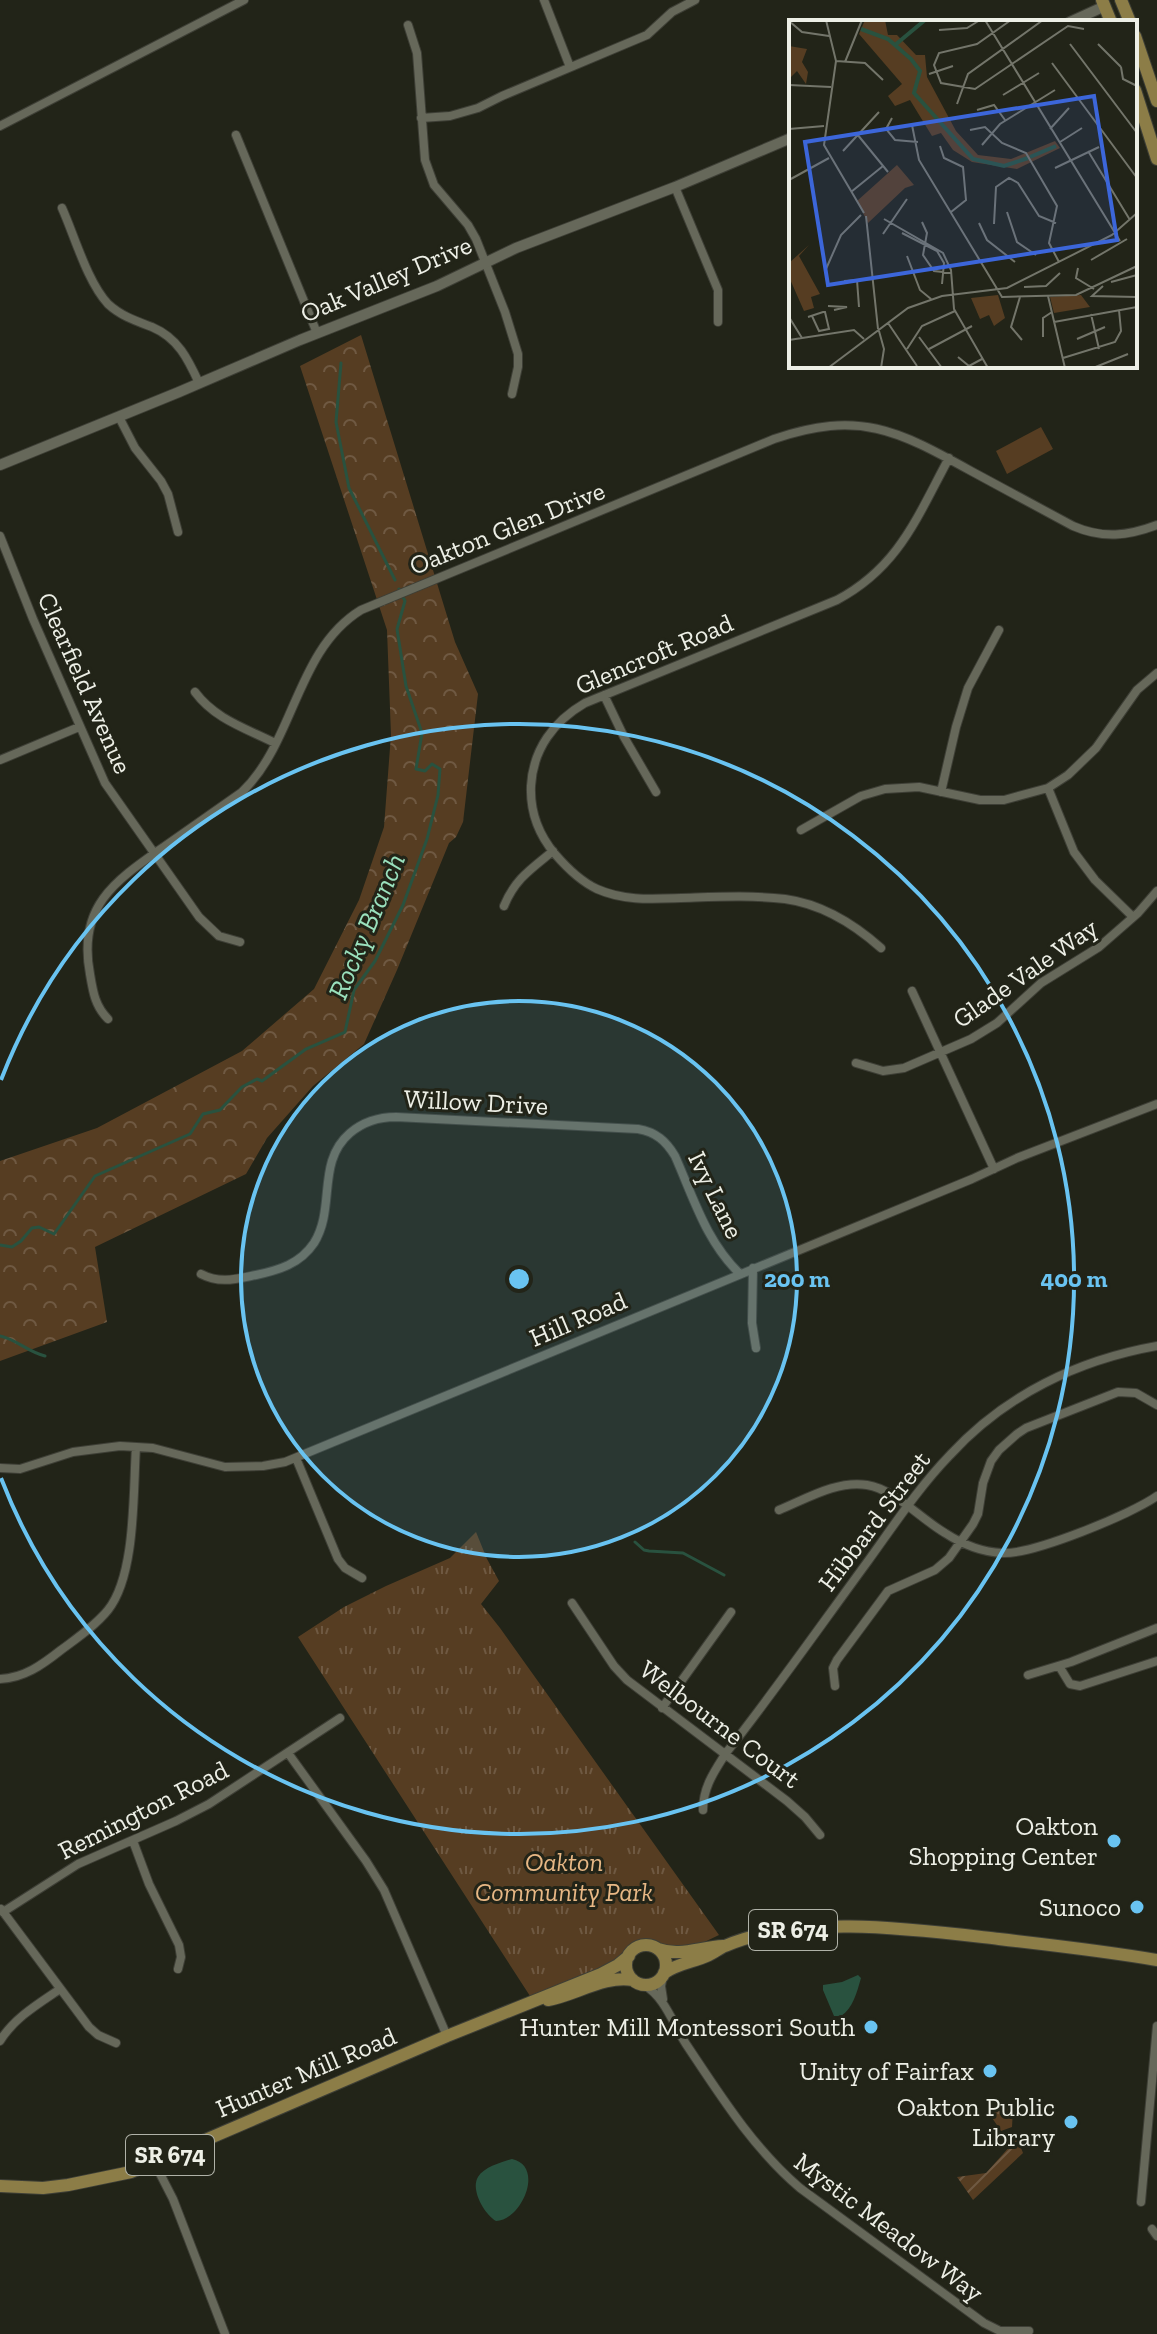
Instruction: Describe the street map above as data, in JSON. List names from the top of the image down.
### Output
{
  "streets": {
    "main road": ["SR 674", "Hunter Mill Road"],
    "street": [
      "Oak Valley Drive",
      "Oakton Glen Drive",
      "Glencroft Road",
      "Clearfield Avenue",
      "Glade Vale Way",
      "Willow Drive",
      "Ivy Lane",
      "Hill Road",
      "Hibbard Street",
      "Welbourne Court",
      "Remington Road",
      "Mystic Meadow Way"
    ]
  },
  "crossings": [
    ["Oakton Glen Drive", "Glencroft Road"],
    ["Oakton Glen Drive", "Clearfield Avenue"],
    ["Willow Drive", "Ivy Lane"],
    ["Ivy Lane", "Hill Road"],
    ["Hibbard Street", "Welbourne Court"],
    ["Hunter Mill Road", "Mystic Meadow Way"]
  ],
  "water": ["Rocky Branch"],
  "parks": ["Oakton Community Park"],
  "places": [
    "Oakton Shopping Center",
    "Sunoco",
    "Hunter Mill Montessori South",
    "Unity of Fairfax",
    "Oakton Public Library"
  ],
  "rings": ["200 m", "400 m"]
}
